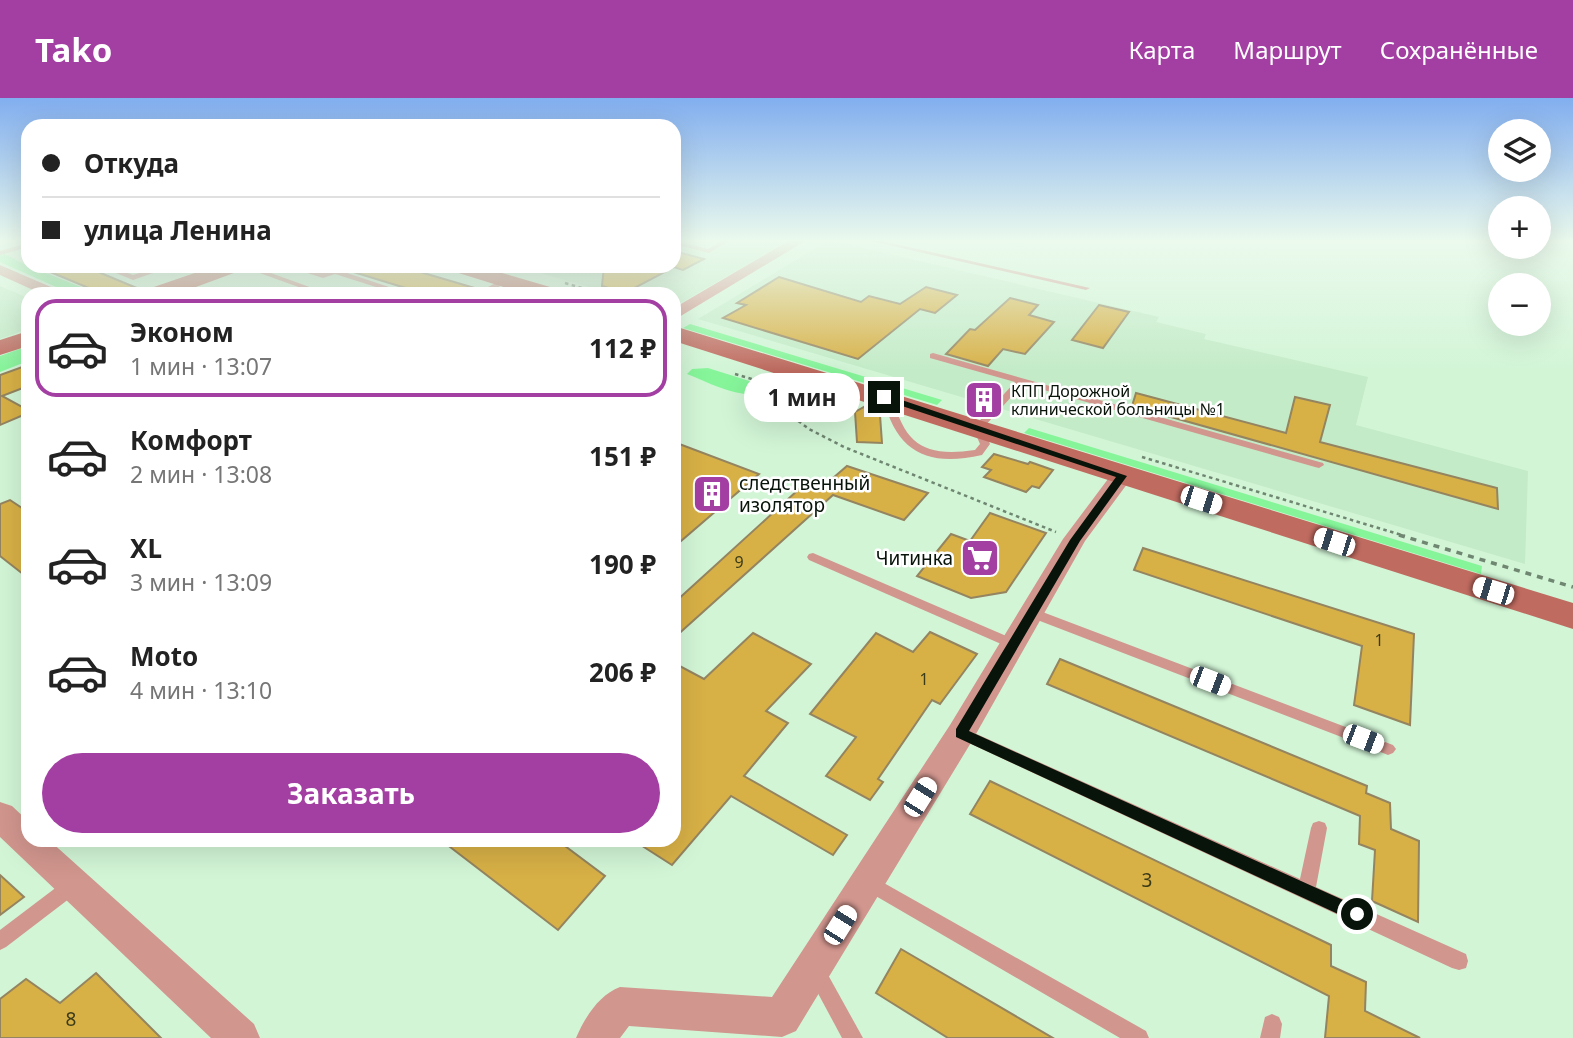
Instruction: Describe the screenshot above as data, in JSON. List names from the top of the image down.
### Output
{
  "places": {
    "building": ["КПП Дорожной клинической больницы №1", "следственный изолятор"],
    "supermarket": ["Читинка"]
  },
  "house_numbers": [
    "9",
    "1",
    "1",
    "3",
    "8"
  ],
  "page": {
    "header": "Tako",
    "nav": ["Карта", "Маршрут", "Сохранённые"],
    "map_buttons": ["+", "−"],
    "banner": ["Откуда", "улица Ленина"],
    "list": [
      {
        "name": "Эконом",
        "note": "1 мин · 13:07",
        "value": "112 ₽"
      },
      {
        "name": "Комфорт",
        "note": "2 мин · 13:08",
        "value": "151 ₽"
      },
      {
        "name": "XL",
        "note": "3 мин · 13:09",
        "value": "190 ₽"
      },
      {
        "name": "Moto",
        "note": "4 мин · 13:10",
        "value": "206 ₽"
      }
    ],
    "bubble": "1 мин",
    "buttons": "Заказать"
  }
}
